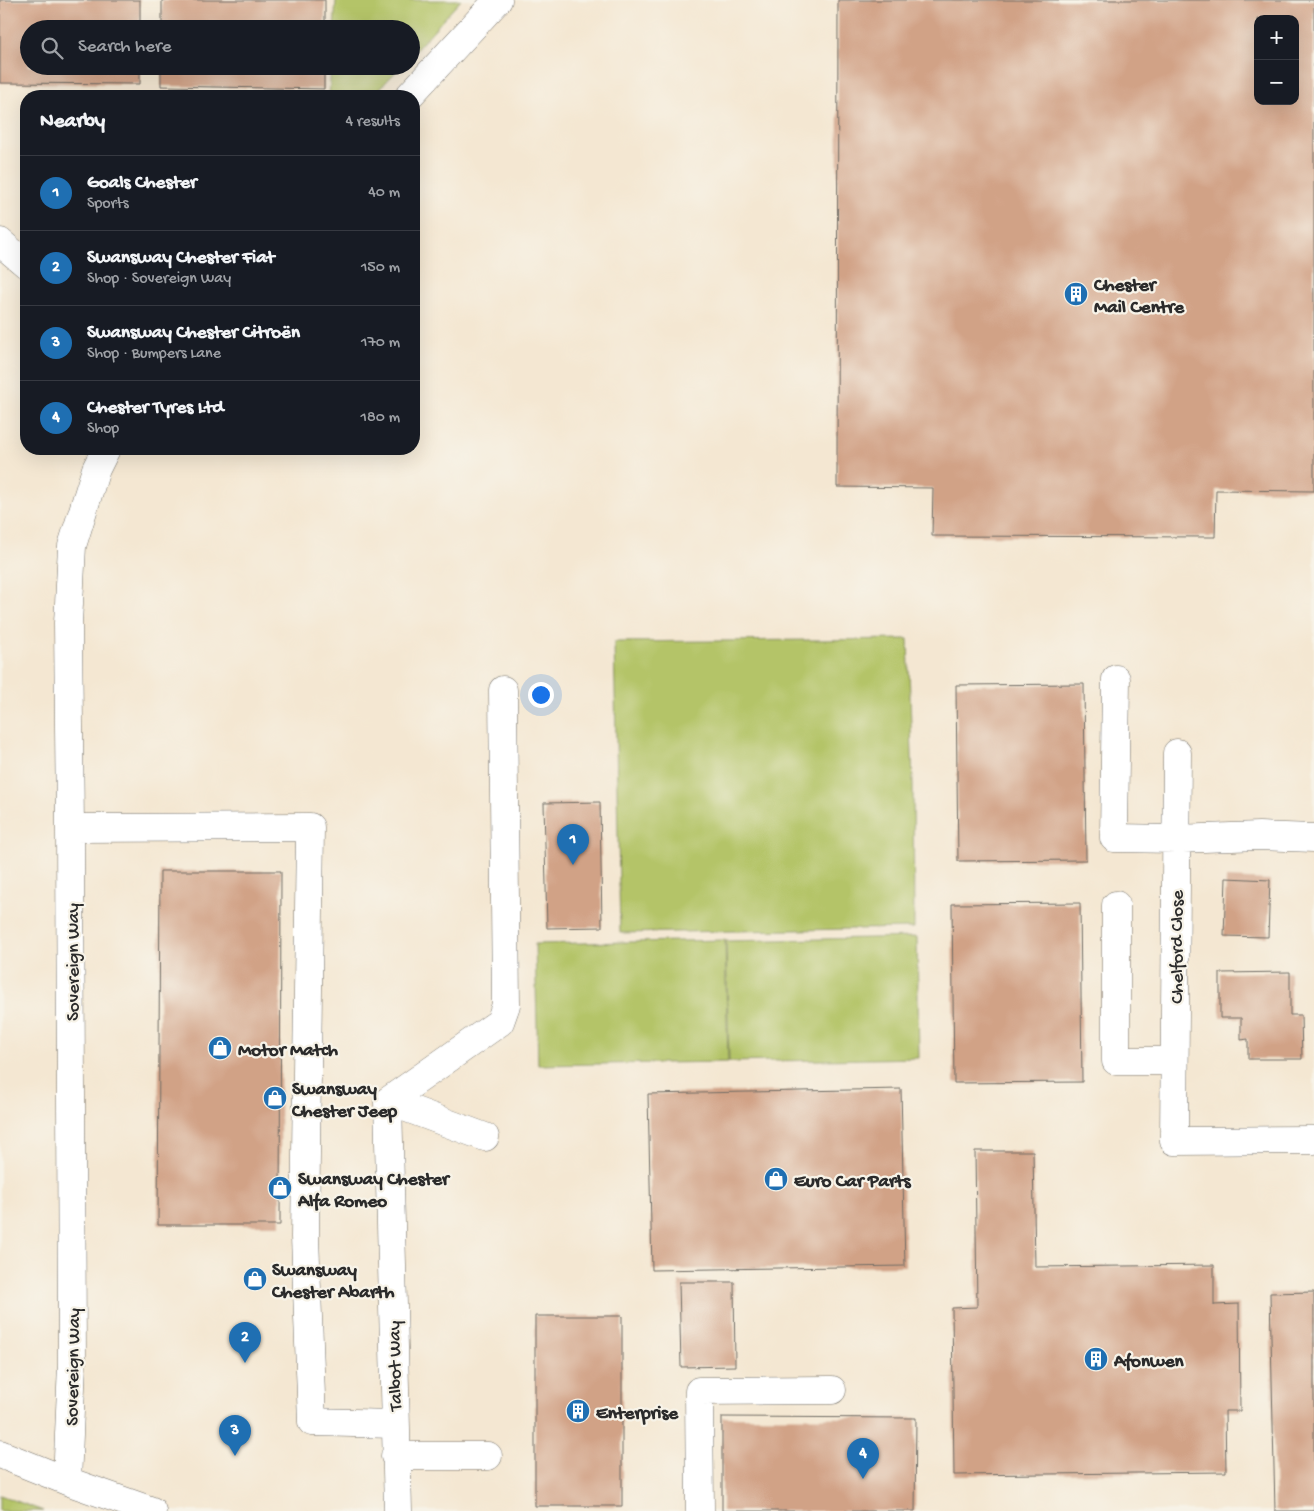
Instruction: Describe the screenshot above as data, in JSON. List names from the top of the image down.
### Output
{
  "streets": {
    "street": ["Chelford Close", "Sovereign Way", "Talbot Way"]
  },
  "places": {
    "building": ["Chester Mail Centre", "Afonwen", "Enterprise"],
    "shop": [
      "Motor Match",
      "Swansway Chester Jeep",
      "Euro Car Parts",
      "Swansway Chester Alfa Romeo",
      "Swansway Chester Abarth"
    ]
  },
  "page": {
    "map_buttons": ["+", "−"],
    "search": "Search here",
    "heading": ["Nearby", "4 results"],
    "list": [
      {
        "mark": "1",
        "name": "Goals Chester",
        "note": "Sports",
        "value": "40 m"
      },
      {
        "mark": "2",
        "name": "Swansway Chester Fiat",
        "note": "Shop · Sovereign Way",
        "value": "150 m"
      },
      {
        "mark": "3",
        "name": "Swansway Chester Citroën",
        "note": "Shop · Bumpers Lane",
        "value": "170 m"
      },
      {
        "mark": "4",
        "name": "Chester Tyres Ltd",
        "note": "Shop",
        "value": "180 m"
      }
    ],
    "pins": [
      "1",
      "2",
      "3",
      "4"
    ]
  }
}
